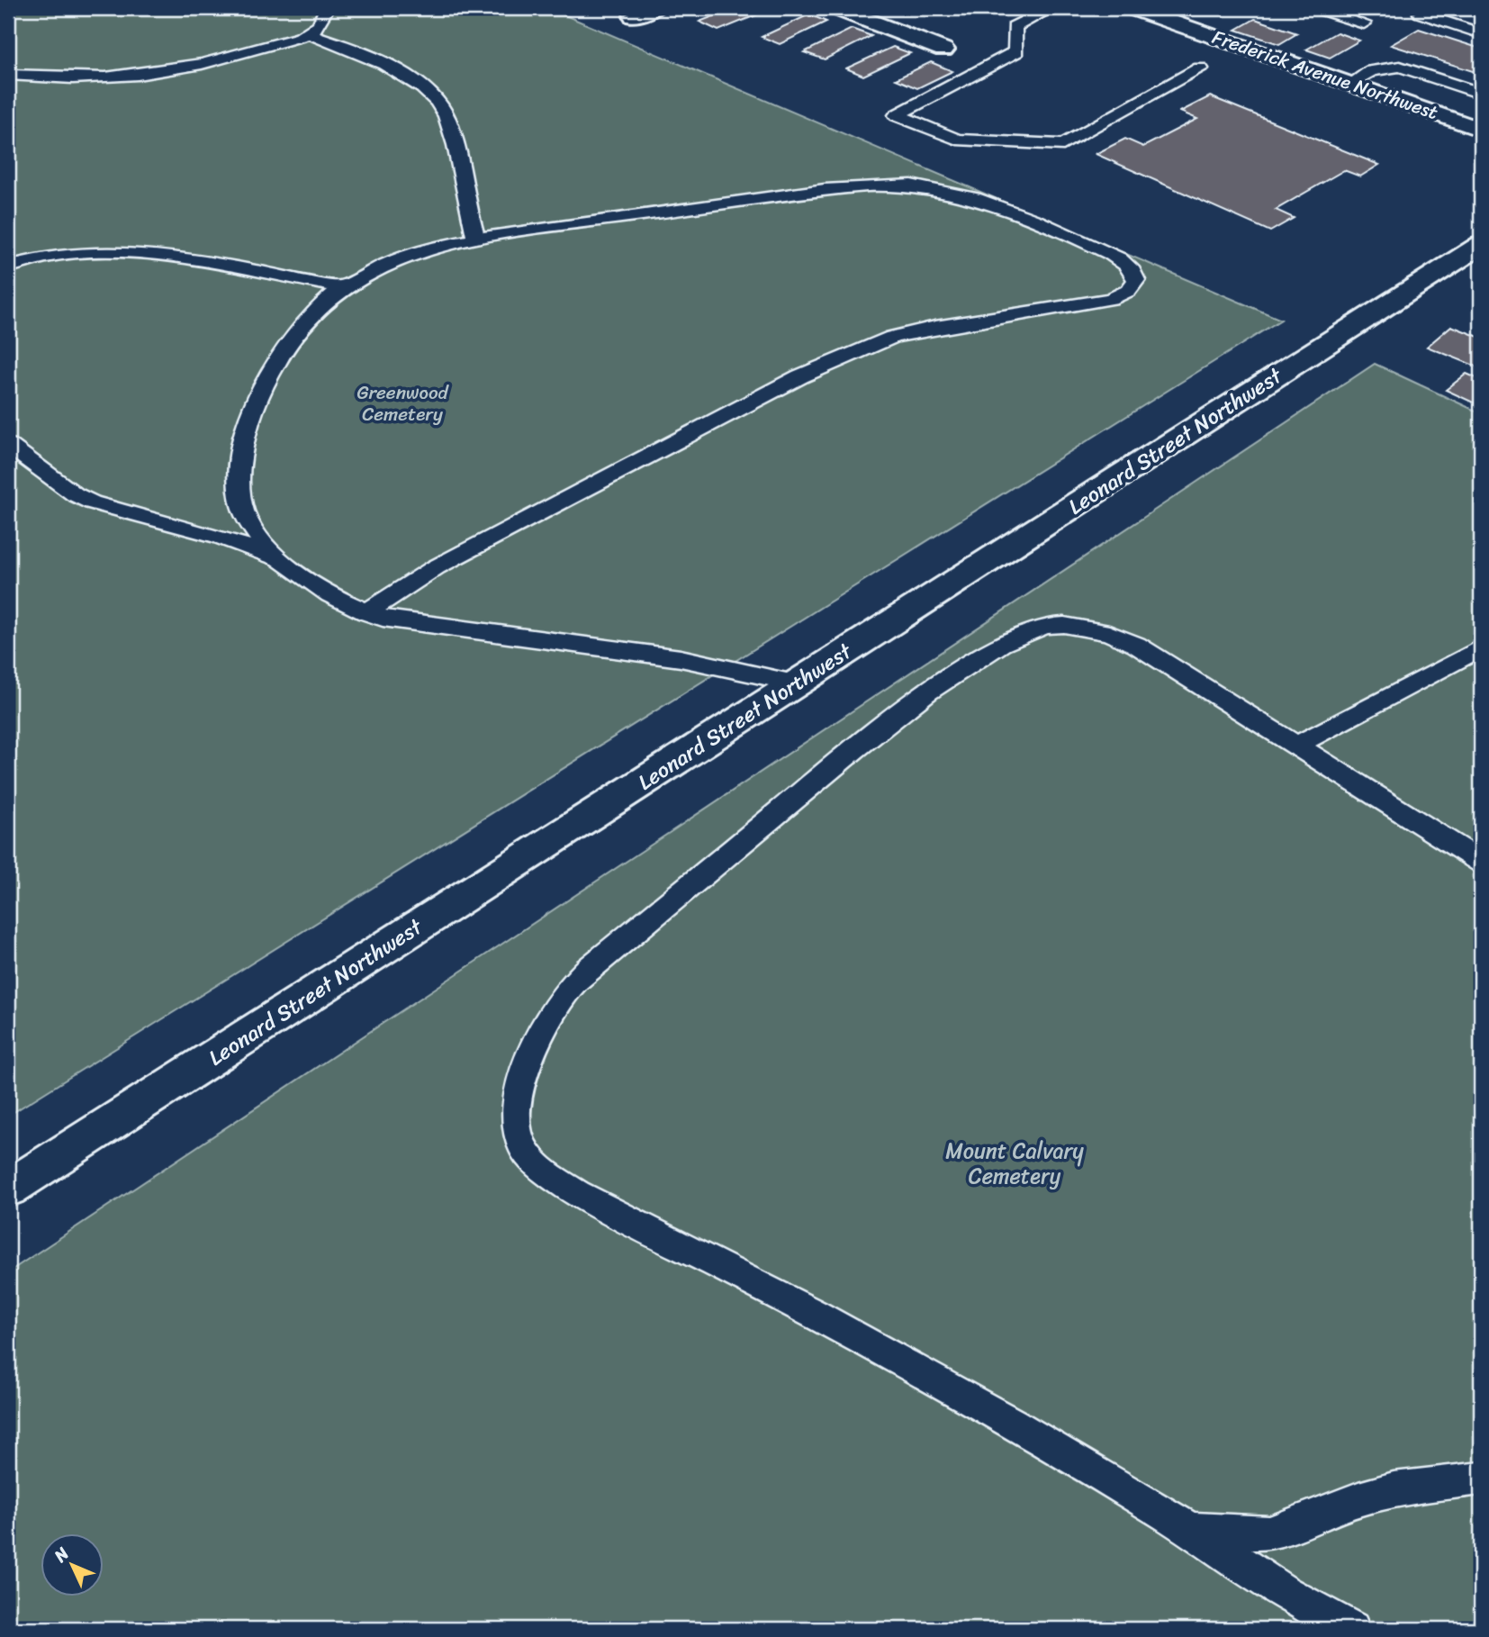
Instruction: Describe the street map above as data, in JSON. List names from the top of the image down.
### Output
{
  "streets": {
    "main road": ["Frederick Avenue Northwest", "Leonard Street Northwest"]
  },
  "parks": ["Greenwood Cemetery", "Mount Calvary Cemetery"],
  "north": "top left"
}
